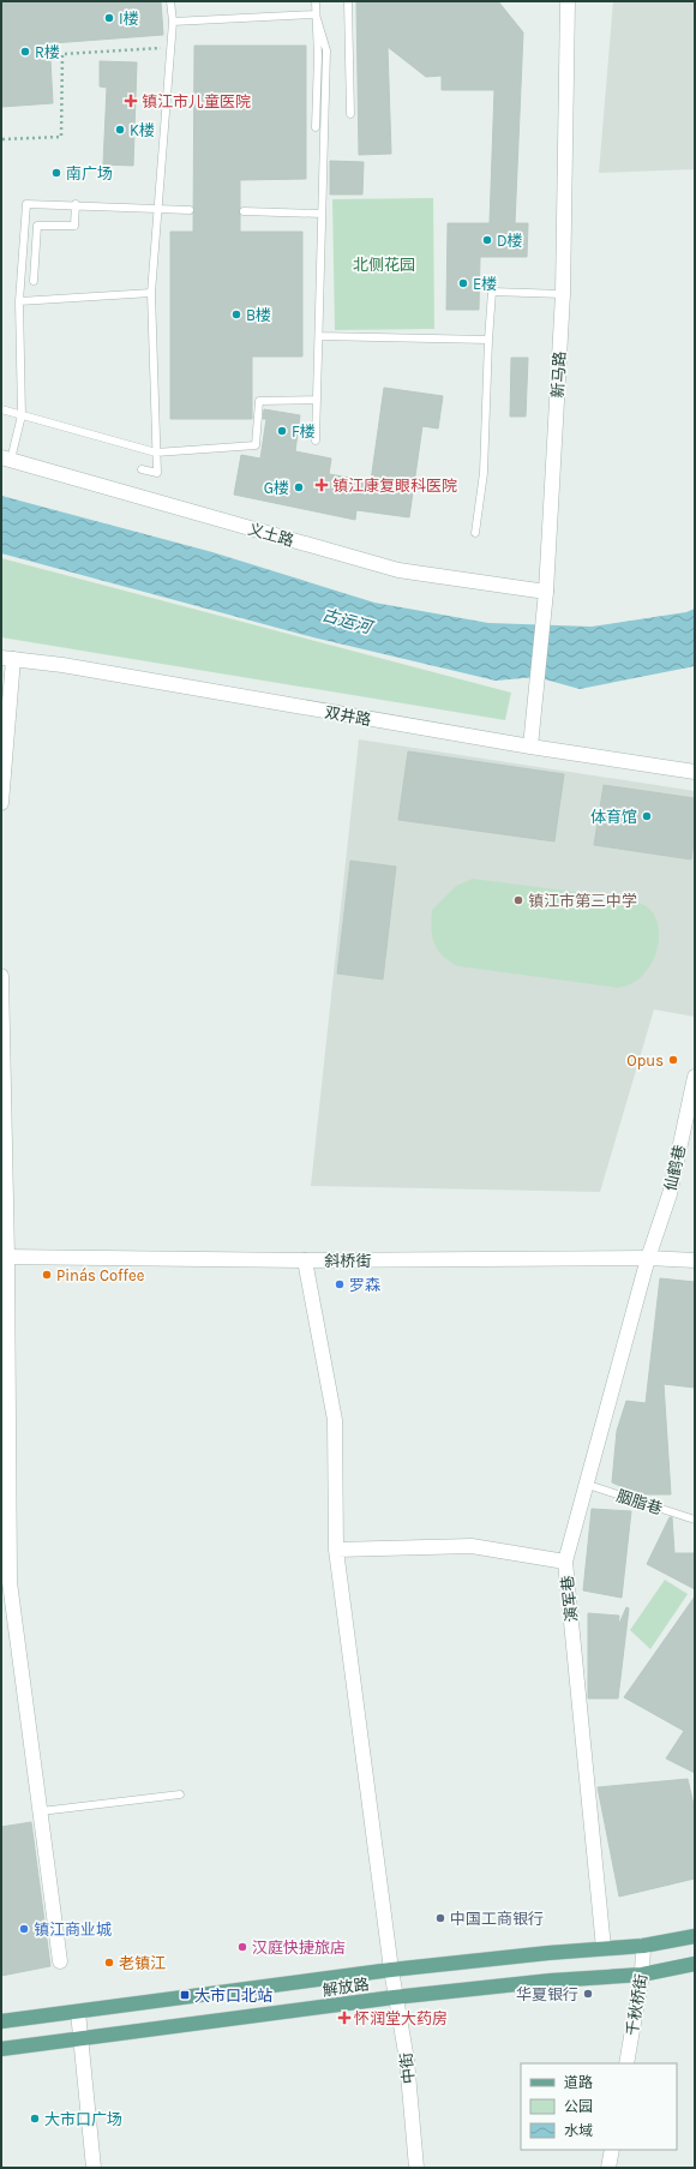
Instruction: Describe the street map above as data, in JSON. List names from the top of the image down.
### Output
{
  "streets": {
    "main road": ["解放路"],
    "street": [
      "新马路",
      "义土路",
      "双井路",
      "仙鹤巷",
      "斜桥街",
      "演军巷",
      "千秋桥街",
      "中街"
    ],
    "lane": ["胭脂巷"]
  },
  "crossings": [
    ["新马路", "义土路"],
    ["新马路", "双井路"],
    ["仙鹤巷", "斜桥街"],
    ["仙鹤巷", "演军巷"],
    ["斜桥街", "演军巷"],
    ["斜桥街", "中街"],
    ["胭脂巷", "演军巷"],
    ["演军巷", "解放路"],
    ["解放路", "千秋桥街"],
    ["解放路", "中街"]
  ],
  "water": ["古运河"],
  "parks": ["北侧花园"],
  "places": {
    "other": [
      "I楼",
      "R楼",
      "K楼",
      "南广场",
      "D楼",
      "E楼",
      "B楼",
      "F楼",
      "G楼",
      "体育馆",
      "镇江市第三中学",
      "Opus",
      "Pinás Coffee",
      "罗森",
      "中国工商银行",
      "镇江商业城",
      "汉庭快捷旅店",
      "老镇江",
      "华夏银行",
      "大市口广场"
    ],
    "health": ["镇江市儿童医院", "镇江康复眼科医院", "怀润堂大药房"],
    "transit": ["大市口北站"]
  },
  "legend": ["道路", "公园", "水域"]
}
